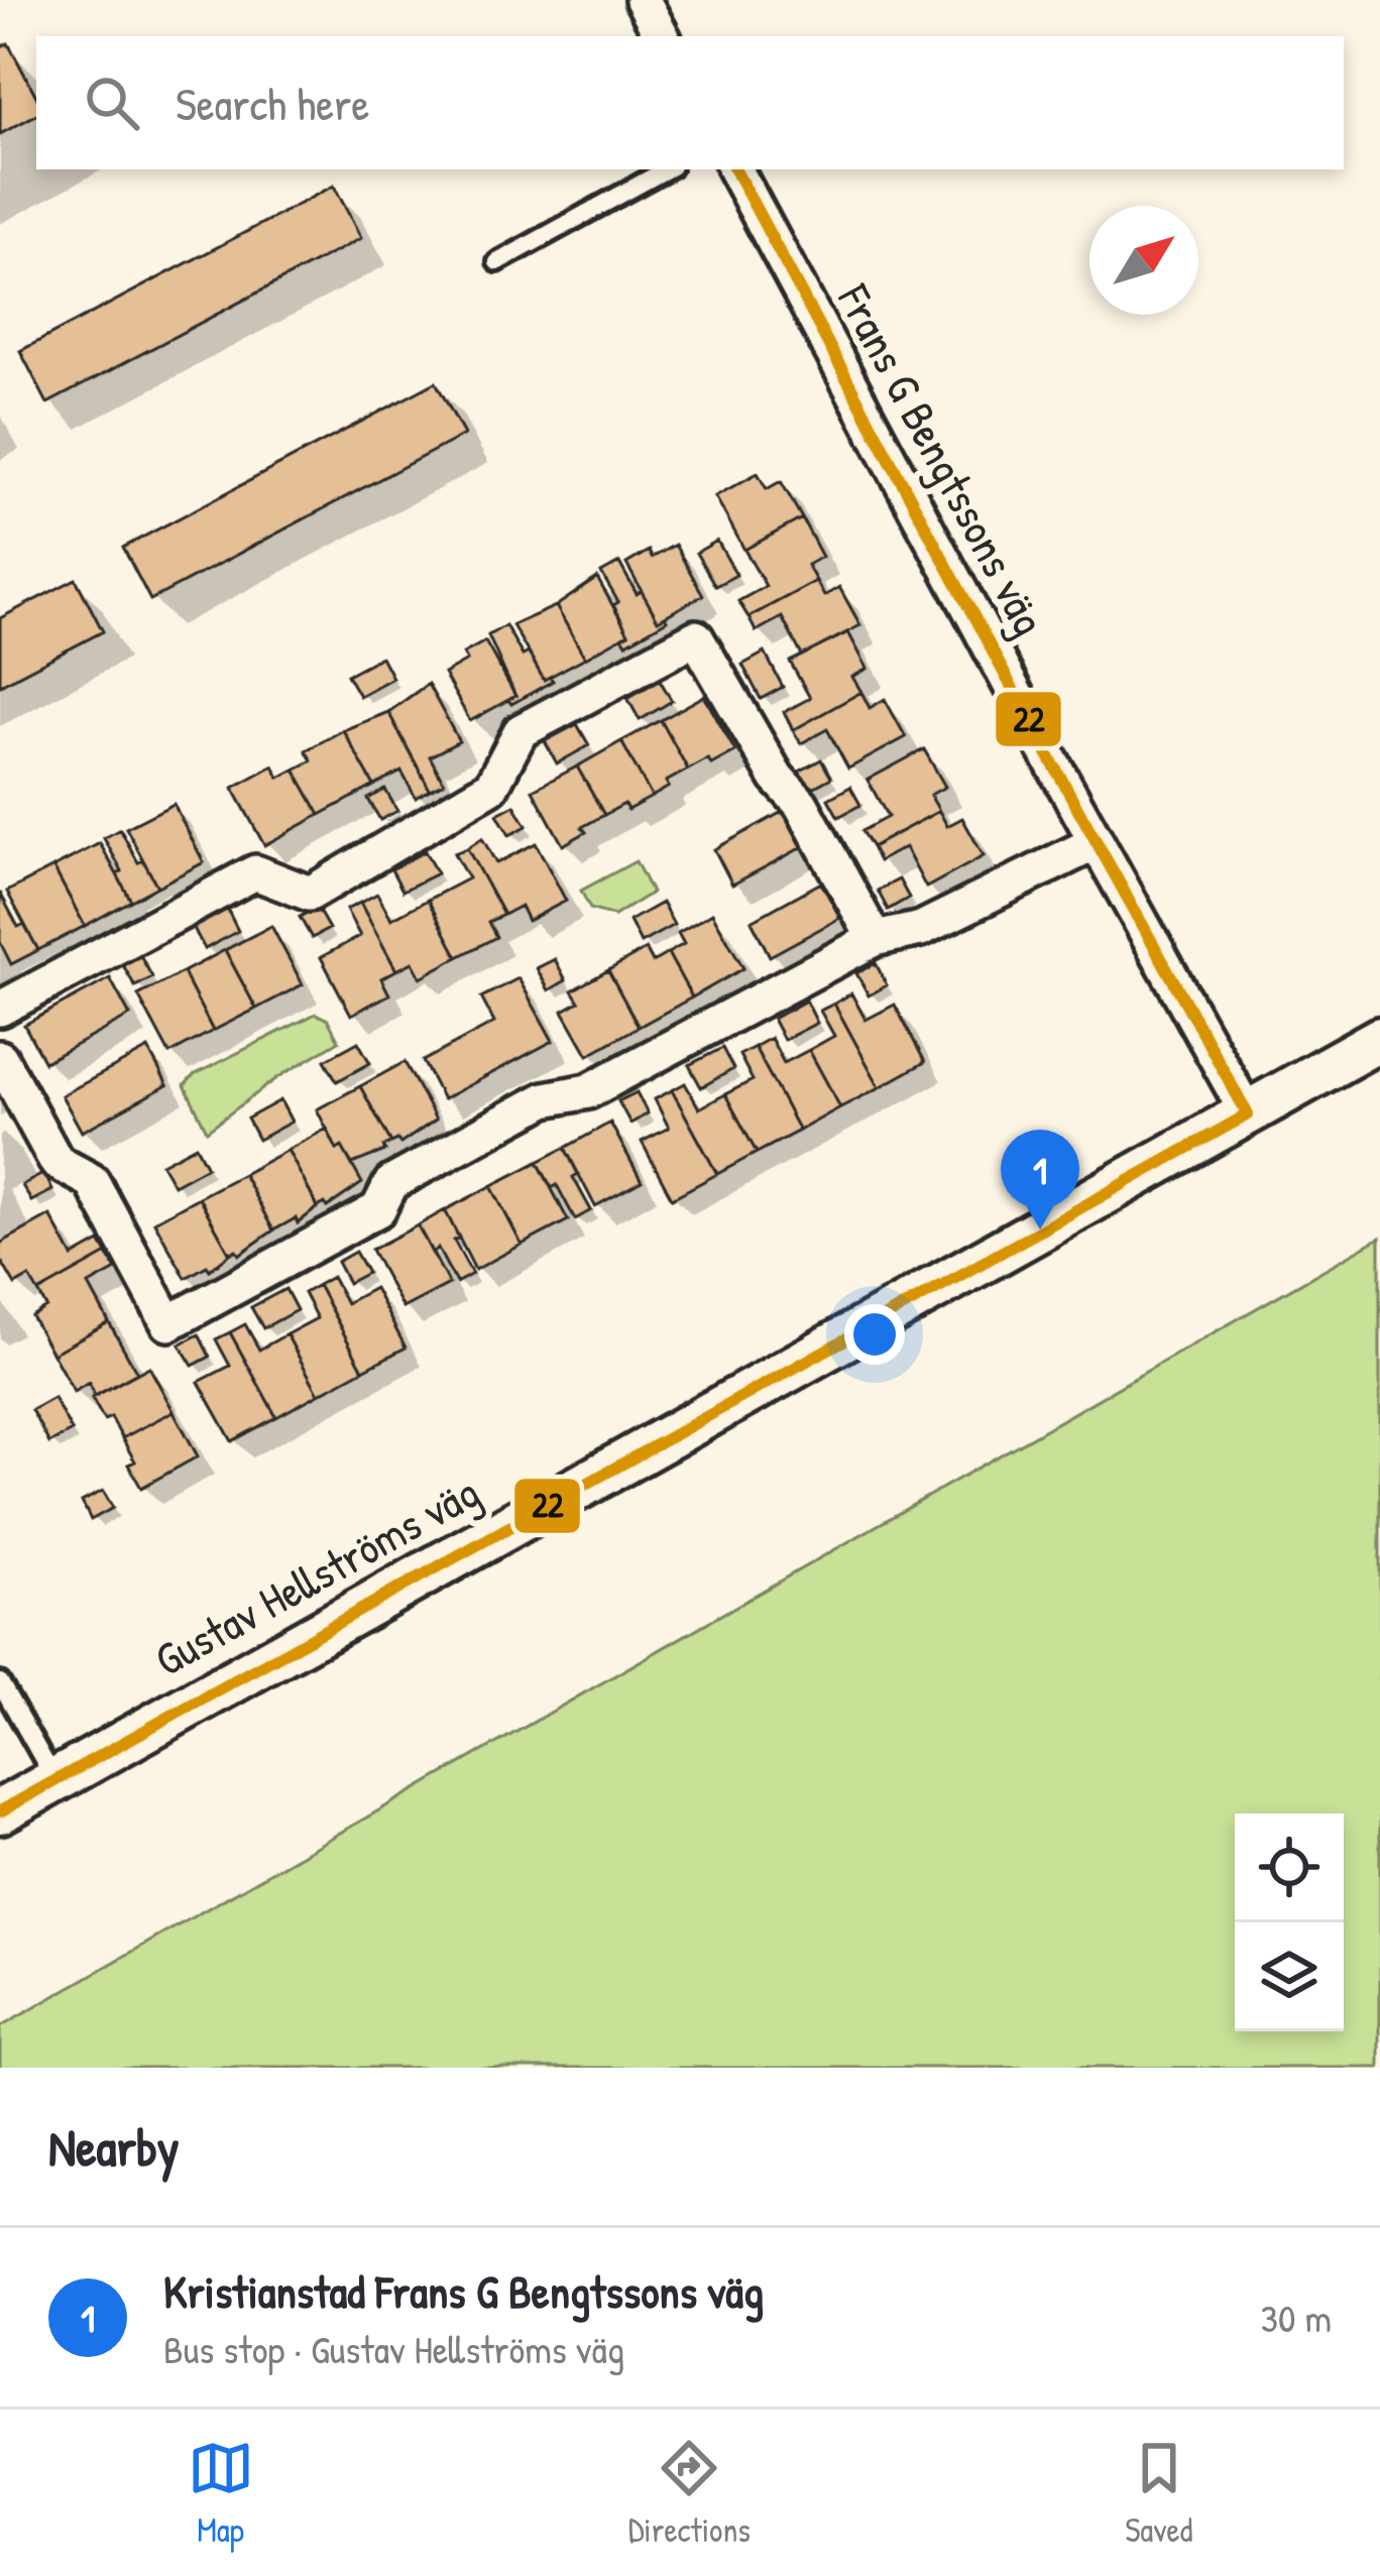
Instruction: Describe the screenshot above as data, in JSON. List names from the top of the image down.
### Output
{
  "streets": {
    "street": ["Frans G Bengtssons väg", "Gustav Hellströms väg"]
  },
  "crossings": [
    ["Frans G Bengtssons väg", "Gustav Hellströms väg"]
  ],
  "lines": ["transit line 22"],
  "north": "top right",
  "page": {
    "search": "Search here",
    "pins": "1",
    "heading": "Nearby",
    "list": [
      {
        "mark": "1",
        "name": "Kristianstad Frans G Bengtssons väg",
        "note": "Bus stop · Gustav Hellströms väg",
        "value": "30 m"
      }
    ],
    "nav": ["Map", "Directions", "Saved"]
  }
}
